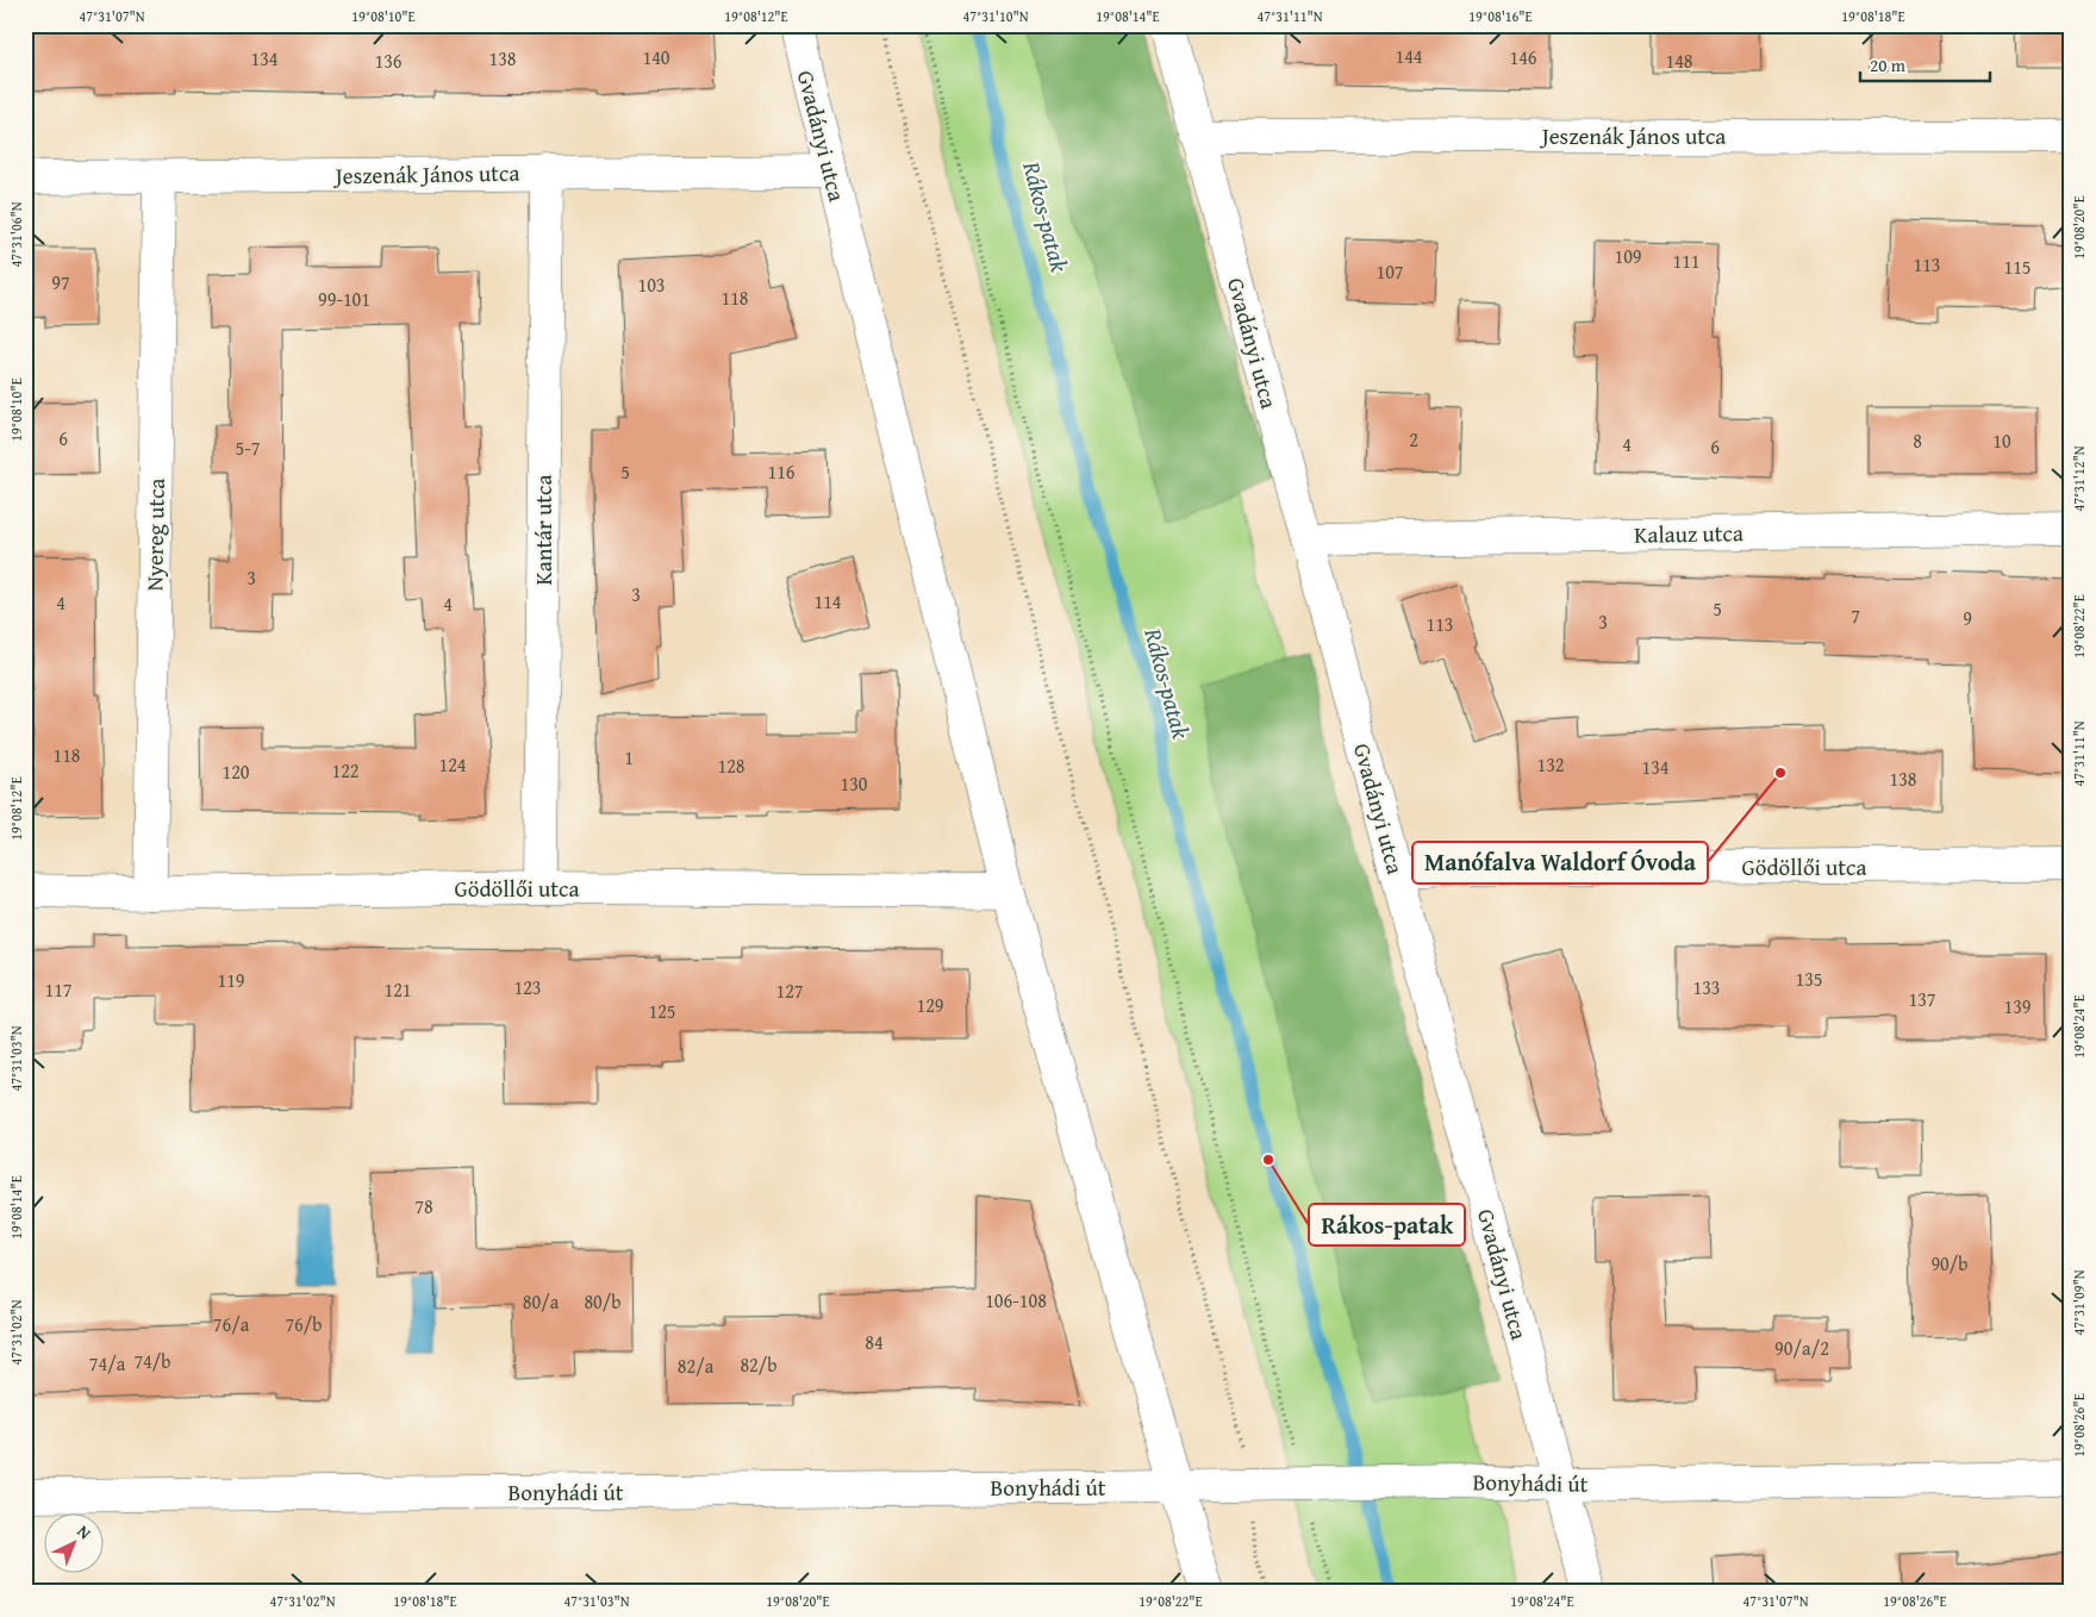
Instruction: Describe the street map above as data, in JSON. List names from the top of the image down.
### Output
{
  "streets": {
    "street": [
      "Gvadányi utca",
      "Jeszenák János utca",
      "Kantár utca",
      "Kalauz utca",
      "Nyereg utca",
      "Gödöllői utca",
      "Bonyhádi út"
    ]
  },
  "crossings": [
    ["Gvadányi utca", "Jeszenák János utca"],
    ["Gvadányi utca", "Kalauz utca"],
    ["Gvadányi utca", "Gödöllői utca"],
    ["Gvadányi utca", "Bonyhádi út"],
    ["Jeszenák János utca", "Kantár utca"],
    ["Jeszenák János utca", "Nyereg utca"],
    ["Kantár utca", "Gödöllői utca"],
    ["Nyereg utca", "Gödöllői utca"]
  ],
  "water": ["Rákos-patak"],
  "places": ["Manófalva Waldorf Óvoda", "Rákos-patak"],
  "house_numbers": [
    "144",
    "140",
    "146",
    "134",
    "138",
    "136",
    "148",
    "109",
    "111",
    "113",
    "115",
    "107",
    "97",
    "103",
    "118",
    "99-101",
    "6",
    "2",
    "8",
    "10",
    "4",
    "6",
    "5-7",
    "5",
    "116",
    "3",
    "3",
    "114",
    "4",
    "4",
    "5",
    "7",
    "9",
    "3",
    "113",
    "118",
    "1",
    "124",
    "132",
    "128",
    "134",
    "122",
    "120",
    "138",
    "130",
    "135",
    "119",
    "123",
    "133",
    "117",
    "121",
    "127",
    "137",
    "129",
    "139",
    "125",
    "78",
    "90/b",
    "106-108",
    "80/a",
    "80/b",
    "76/a",
    "76/b",
    "84",
    "90/a/2",
    "74/b",
    "74/a",
    "82/b",
    "82/a"
  ],
  "scale_bar": "20 m",
  "north": "top right",
  "coordinates": [
    "47°31'07\"N",
    "19°08'10\"E",
    "19°08'12\"E",
    "47°31'10\"N",
    "19°08'14\"E",
    "47°31'11\"N",
    "19°08'16\"E",
    "19°08'18\"E",
    "19°08'20\"E",
    "47°31'06\"N",
    "47°31'12\"N",
    "19°08'22\"E",
    "19°08'24\"E",
    "47°31'03\"N",
    "47°31'09\"N",
    "47°31'02\"N",
    "19°08'26\"E"
  ]
}
